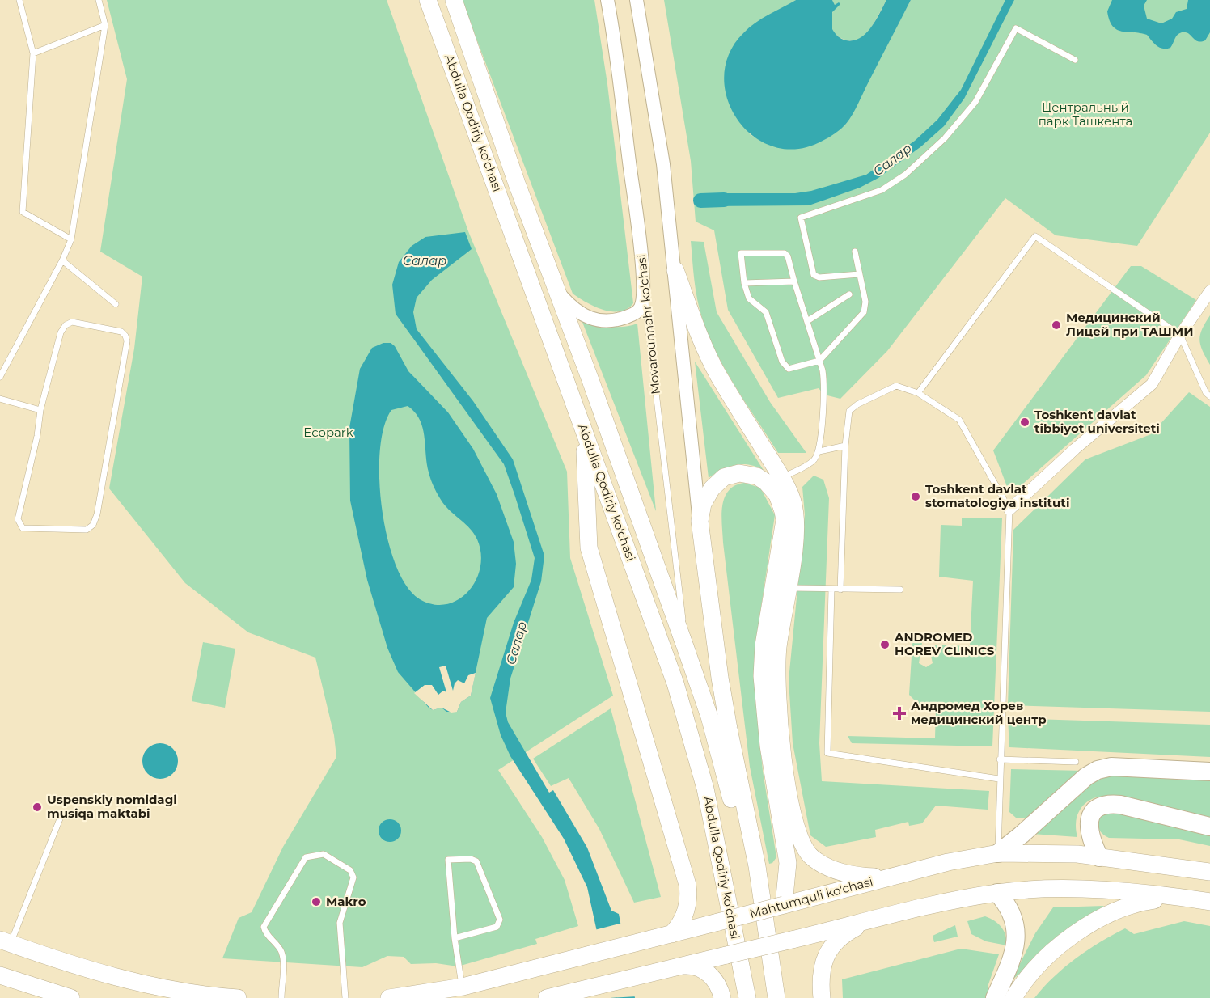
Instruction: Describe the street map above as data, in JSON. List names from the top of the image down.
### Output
{
  "streets": {
    "main road": ["Abdulla Qodiriy ko'chasi", "Mahtumquli ko'chasi"],
    "street": ["Movarounnahr ko'chasi"]
  },
  "crossings": [
    ["Abdulla Qodiriy ko'chasi", "Movarounnahr ko'chasi"]
  ],
  "water": ["Салар"],
  "parks": ["Центральный парк Ташкента", "Ecopark"],
  "places": {
    "other": [
      "Медицинский Лицей при ТАШМИ",
      "Toshkent davlat tibbiyot universiteti",
      "Toshkent davlat stomatologiya instituti",
      "ANDROMED HOREV CLINICS",
      "Uspenskiy nomidagi musiqa maktabi",
      "Makro"
    ],
    "health": ["Андромед Хорев медицинский центр"]
  }
}
